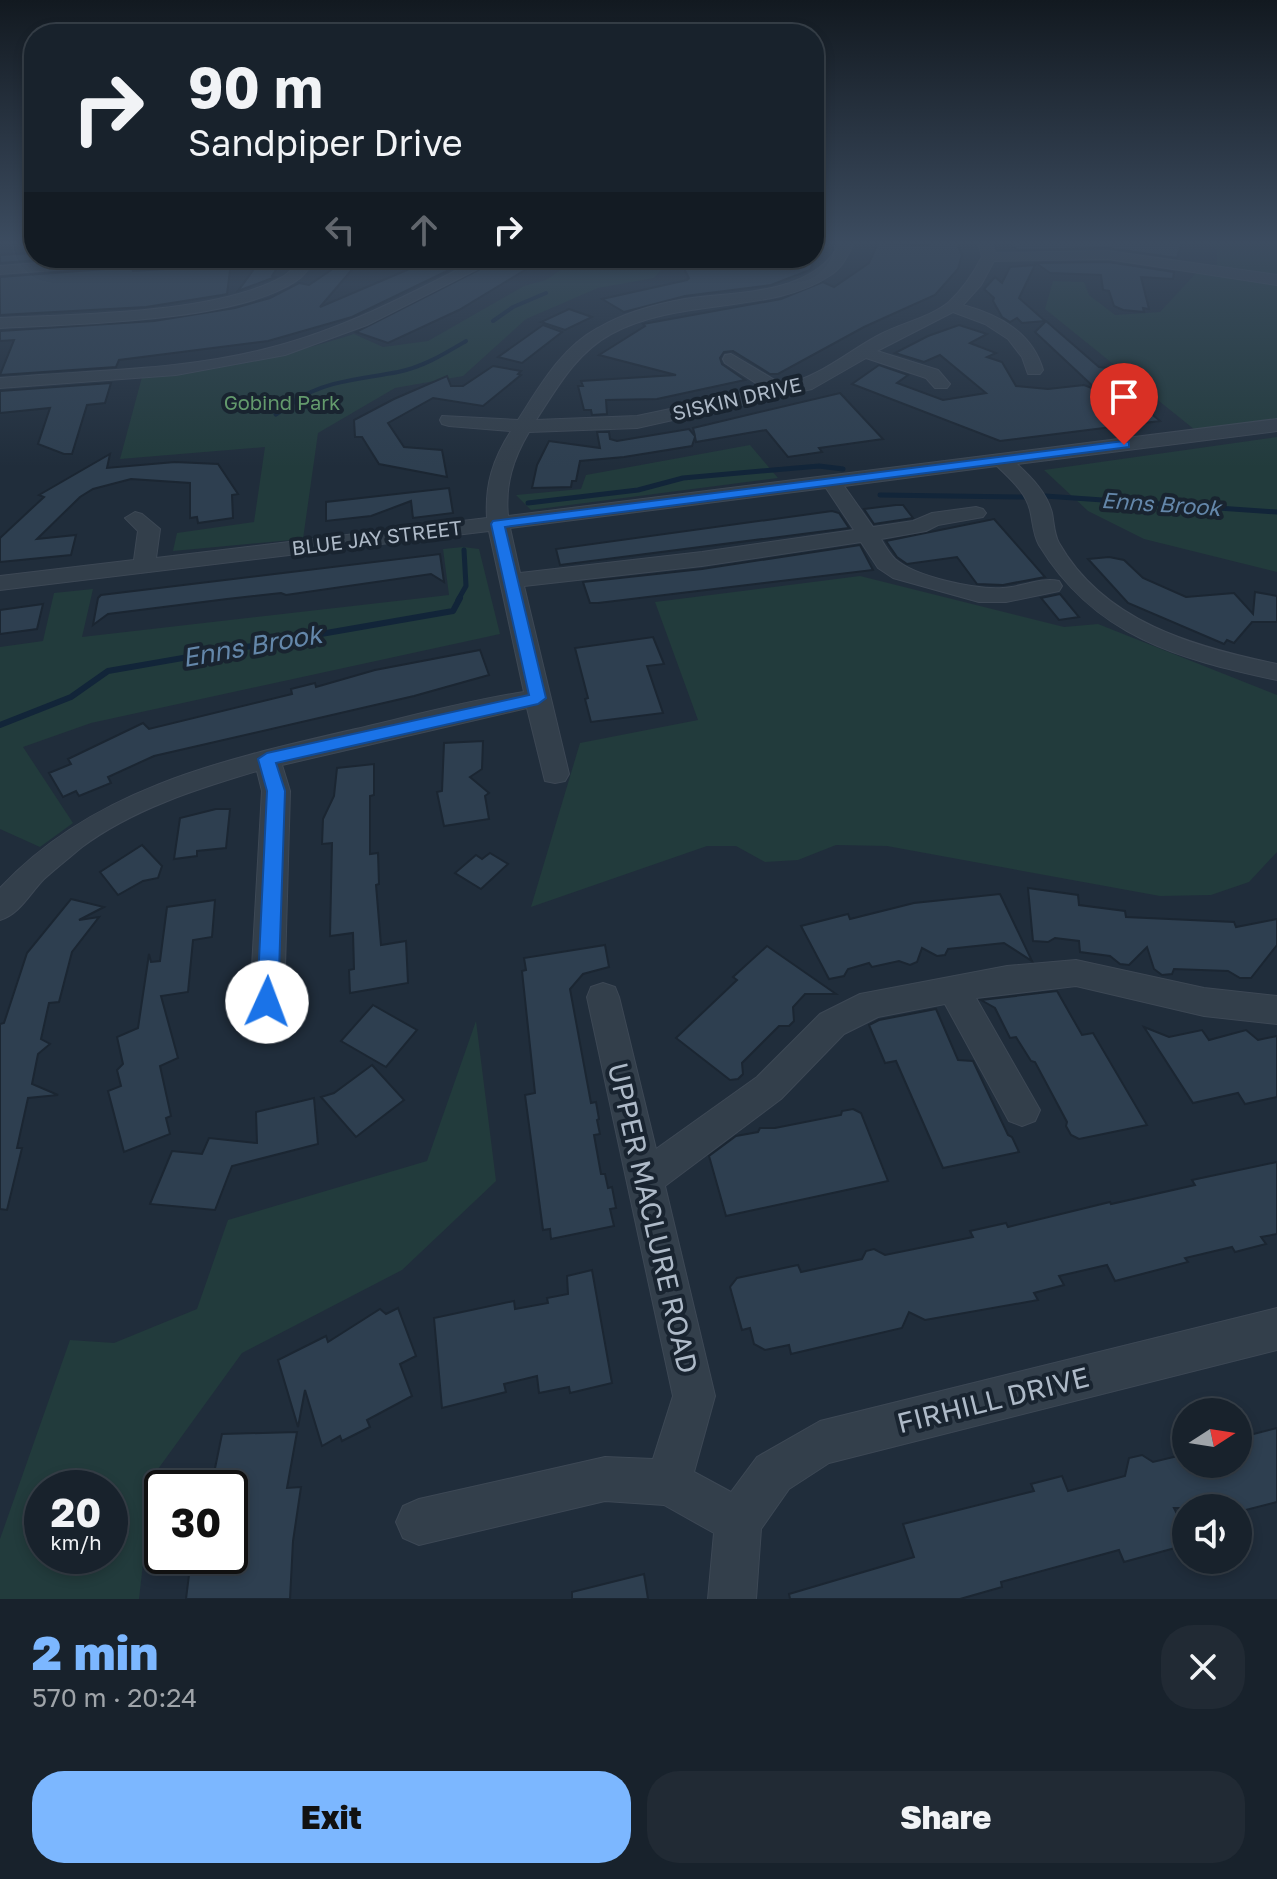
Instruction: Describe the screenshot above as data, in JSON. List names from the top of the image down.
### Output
{
  "streets": {
    "street": [
      "SISKIN DRIVE",
      "BLUE JAY STREET",
      "UPPER MACLURE ROAD",
      "FIRHILL DRIVE"
    ]
  },
  "water": ["Enns Brook"],
  "parks": ["Gobind Park"],
  "north": "right",
  "page": {
    "turn": ["90 m", "Sandpiper Drive"],
    "speed": "20 km/h",
    "limit": "30",
    "heading": ["2 min", "570 m · 20:24"],
    "buttons": ["Exit", "Share"]
  }
}
